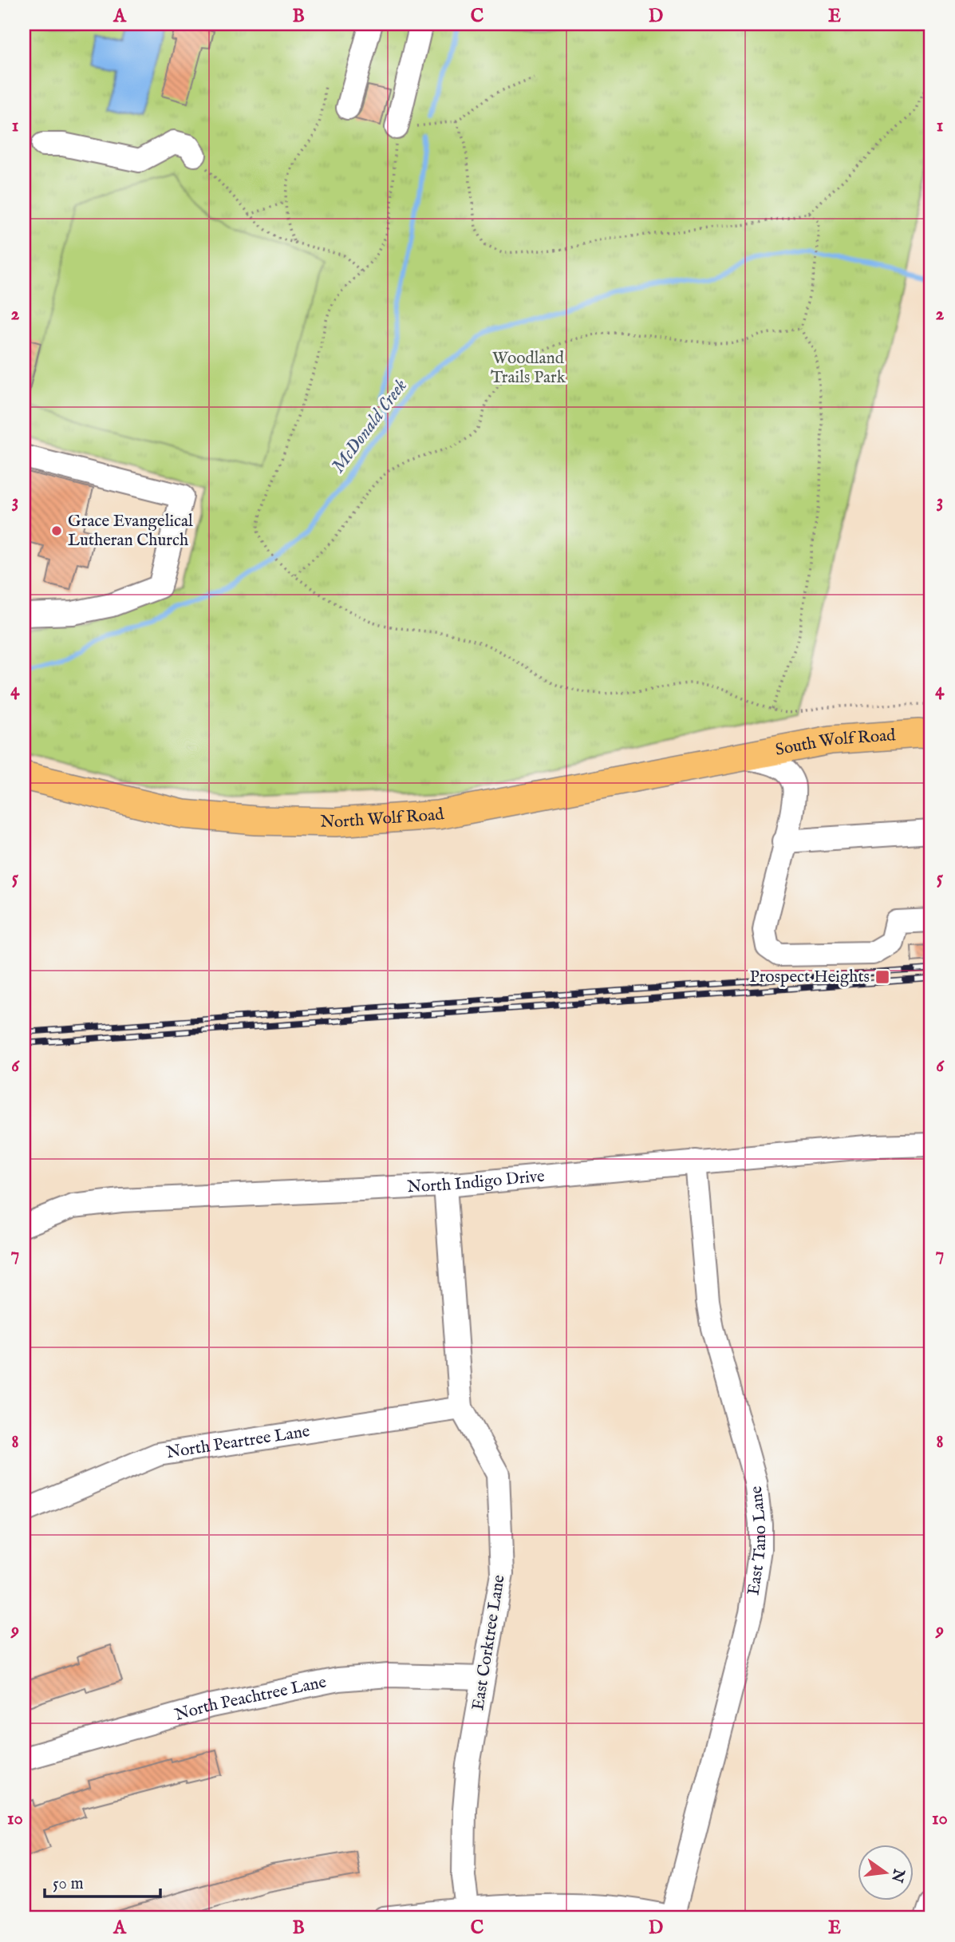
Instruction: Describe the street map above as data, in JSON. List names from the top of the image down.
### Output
{
  "streets": {
    "main road": ["South Wolf Road", "North Wolf Road"],
    "street": [
      "North Indigo Drive",
      "North Peartree Lane",
      "East Tano Lane",
      "East Corktree Lane",
      "North Peachtree Lane"
    ]
  },
  "crossings": [
    ["South Wolf Road", "North Wolf Road"],
    ["North Indigo Drive", "East Tano Lane"],
    ["North Indigo Drive", "East Corktree Lane"],
    ["North Peartree Lane", "East Corktree Lane"],
    ["East Corktree Lane", "North Peachtree Lane"]
  ],
  "water": ["McDonald Creek"],
  "parks": ["Woodland Trails Park"],
  "places": {
    "other": ["Grace Evangelical Lutheran Church"],
    "transit": ["Prospect Heights"]
  },
  "scale_bar": "50 m",
  "north": "right",
  "grid": {
    "columns": [
      "A",
      "B",
      "C",
      "D",
      "E"
    ],
    "rows": [
      "1",
      "2",
      "3",
      "4",
      "5",
      "6",
      "7",
      "8",
      "9",
      "10"
    ]
  }
}
